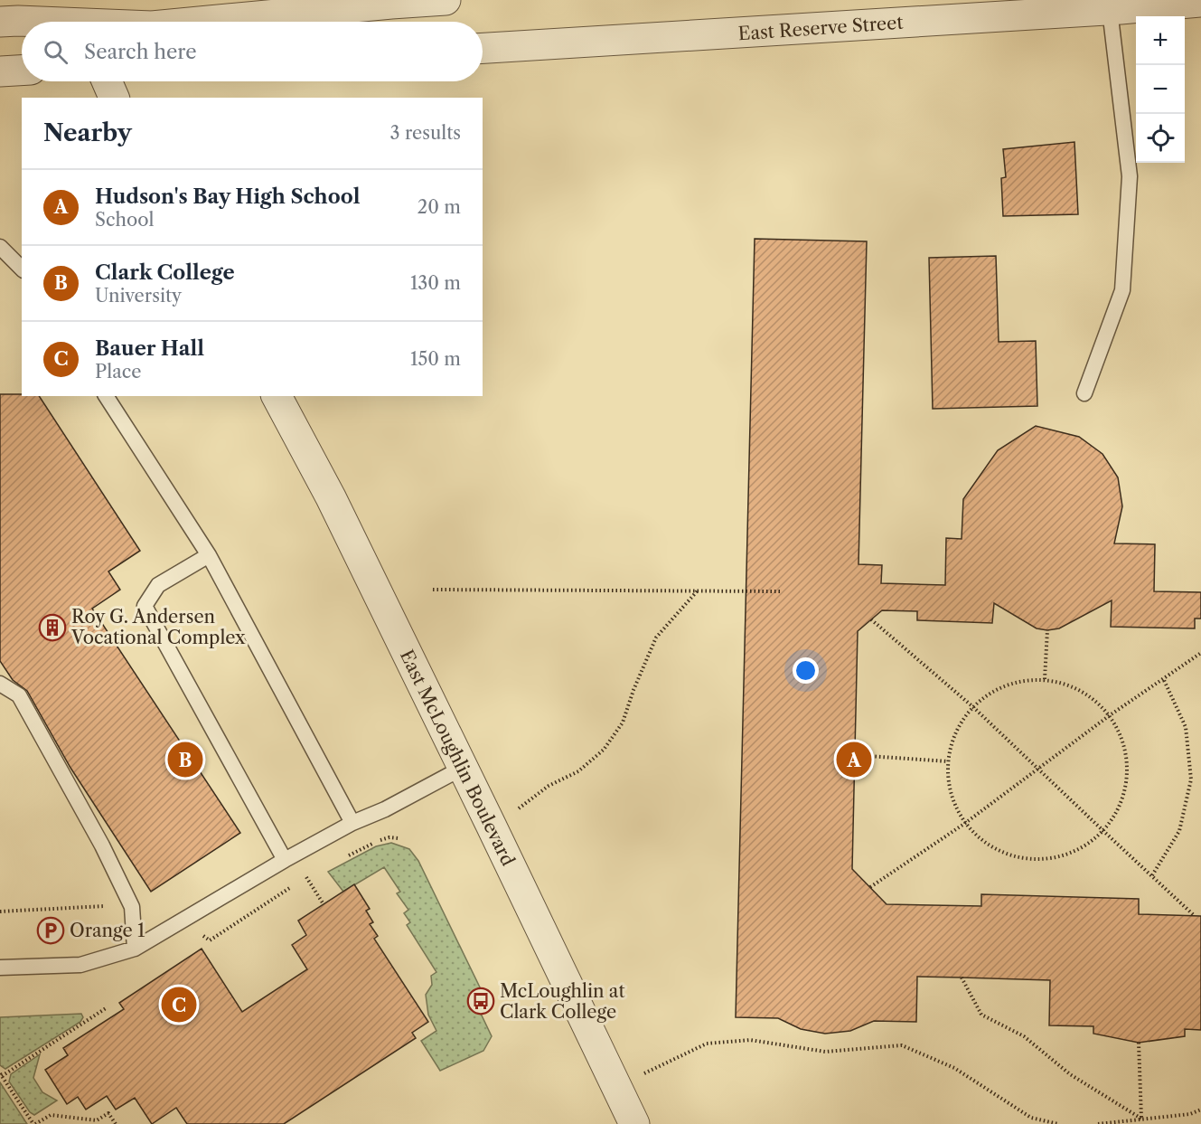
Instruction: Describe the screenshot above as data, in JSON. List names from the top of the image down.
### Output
{
  "streets": {
    "street": ["East Reserve Street", "East McLoughlin Boulevard"]
  },
  "places": {
    "building": ["Roy G. Andersen Vocational Complex"],
    "parking": ["Orange 1"],
    "bus stop": ["McLoughlin at Clark College"]
  },
  "page": {
    "map_buttons": ["+", "−"],
    "search": "Search here",
    "heading": ["Nearby", "3 results"],
    "list": [
      {
        "mark": "A",
        "name": "Hudson's Bay High School",
        "note": "School",
        "value": "20 m"
      },
      {
        "mark": "B",
        "name": "Clark College",
        "note": "University",
        "value": "130 m"
      },
      {
        "mark": "C",
        "name": "Bauer Hall",
        "note": "Place",
        "value": "150 m"
      }
    ],
    "pins": ["A", "B", "C"]
  }
}
